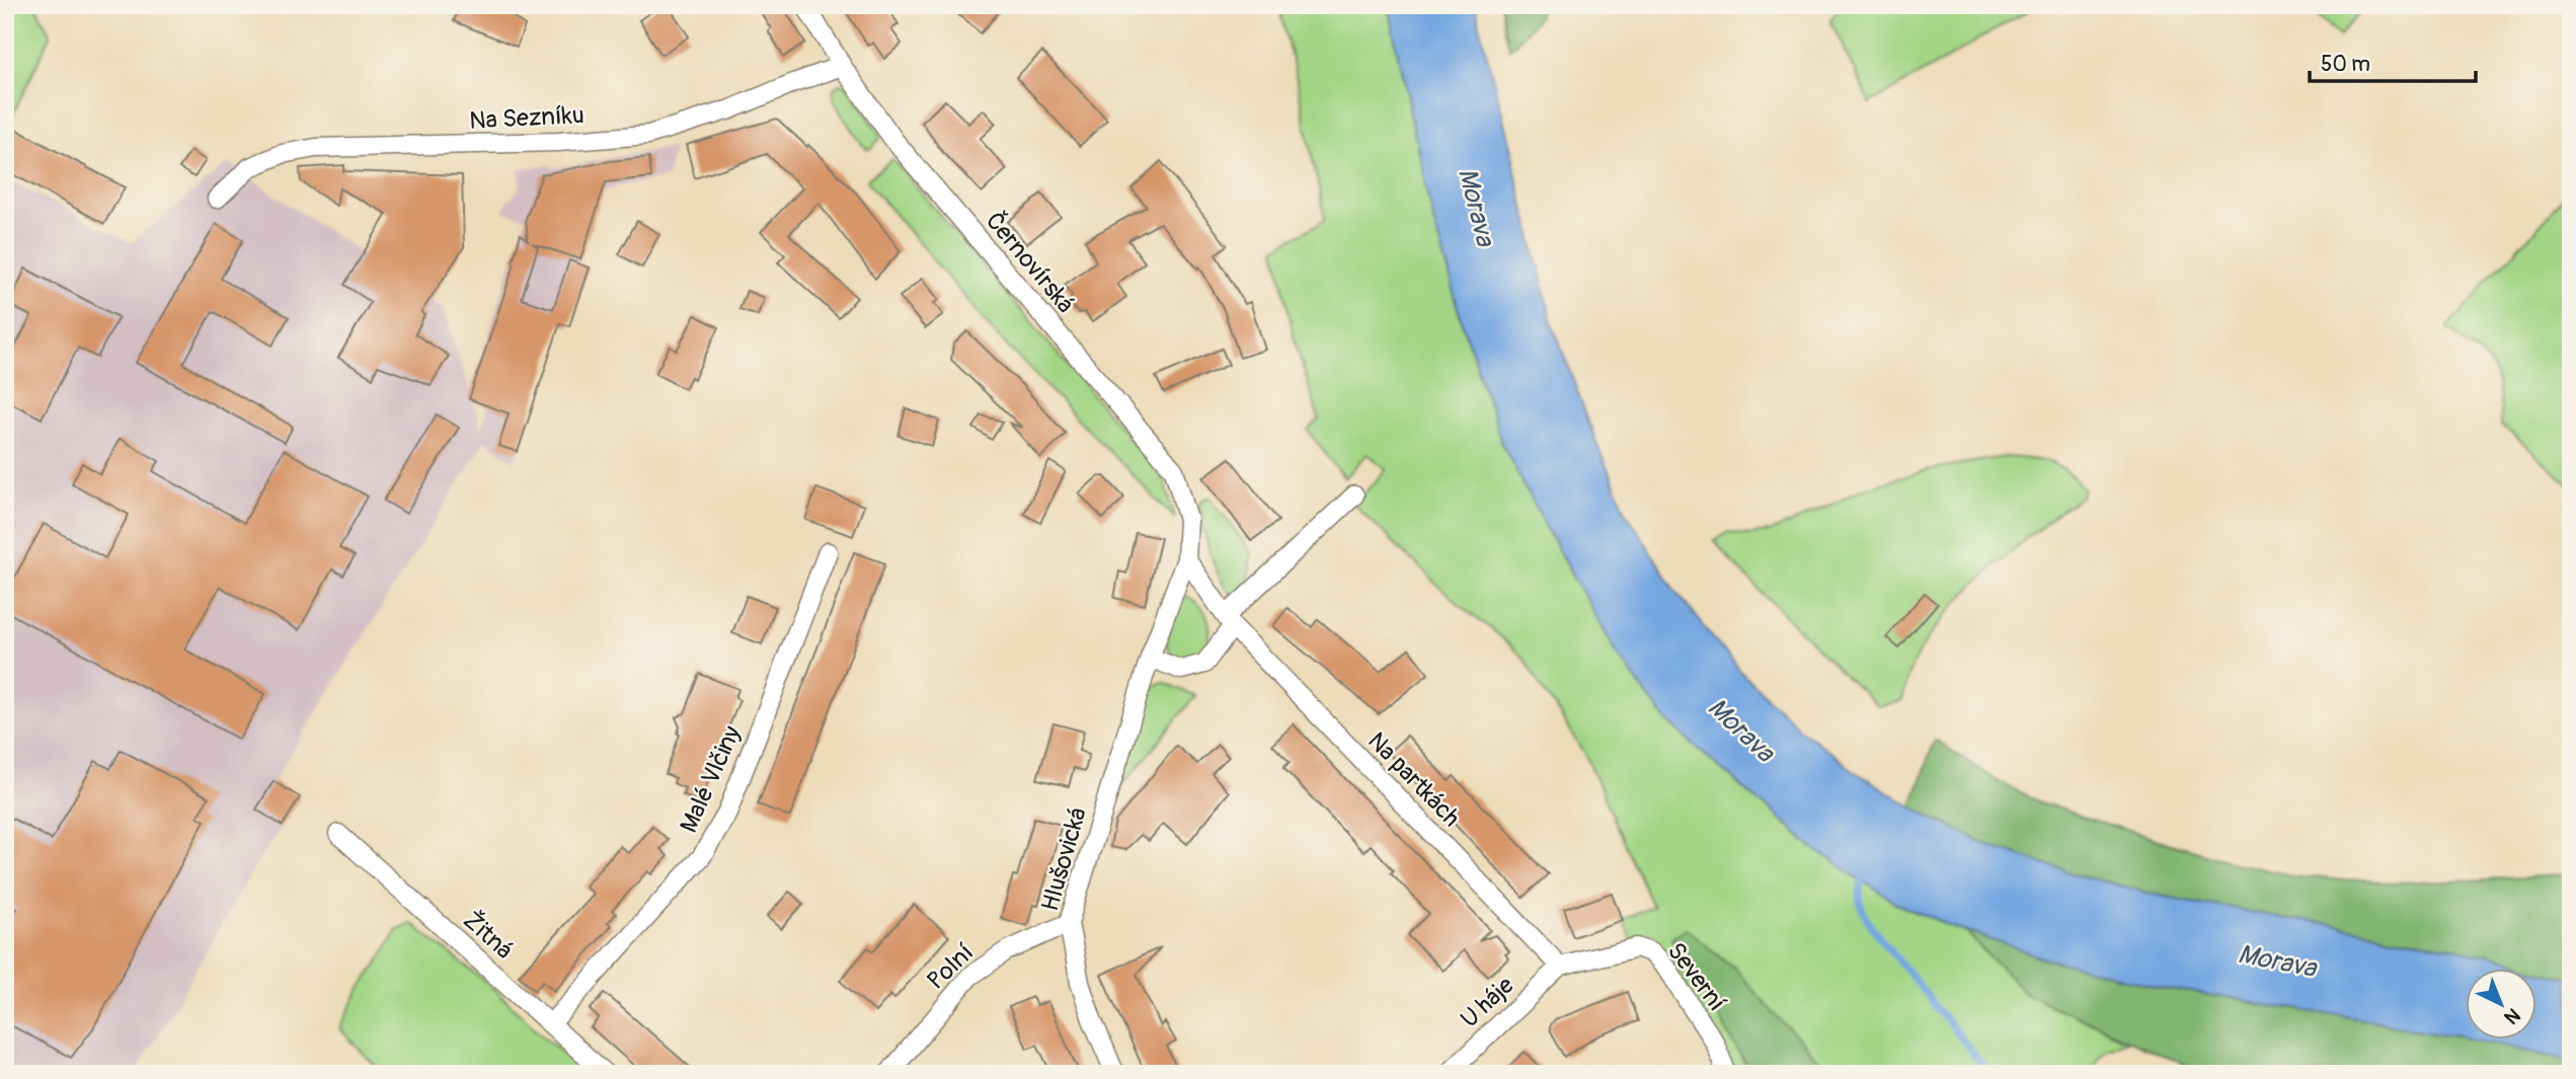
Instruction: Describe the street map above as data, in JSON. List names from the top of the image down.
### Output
{
  "streets": {
    "street": [
      "Na Sezníku",
      "Černovírská",
      "Malé Vlčiny",
      "Na partkách",
      "Hlušovická",
      "Žitná",
      "Polní",
      "Severní",
      "U háje"
    ]
  },
  "crossings": [
    ["Na Sezníku", "Černovírská"],
    ["Černovírská", "Na partkách"],
    ["Černovírská", "Hlušovická"],
    ["Malé Vlčiny", "Žitná"],
    ["Na partkách", "Hlušovická"],
    ["Na partkách", "Severní"],
    ["Na partkách", "U háje"],
    ["Hlušovická", "Polní"],
    ["Severní", "U háje"]
  ],
  "water": ["Morava"],
  "scale_bar": "50 m",
  "north": "bottom right"
}
